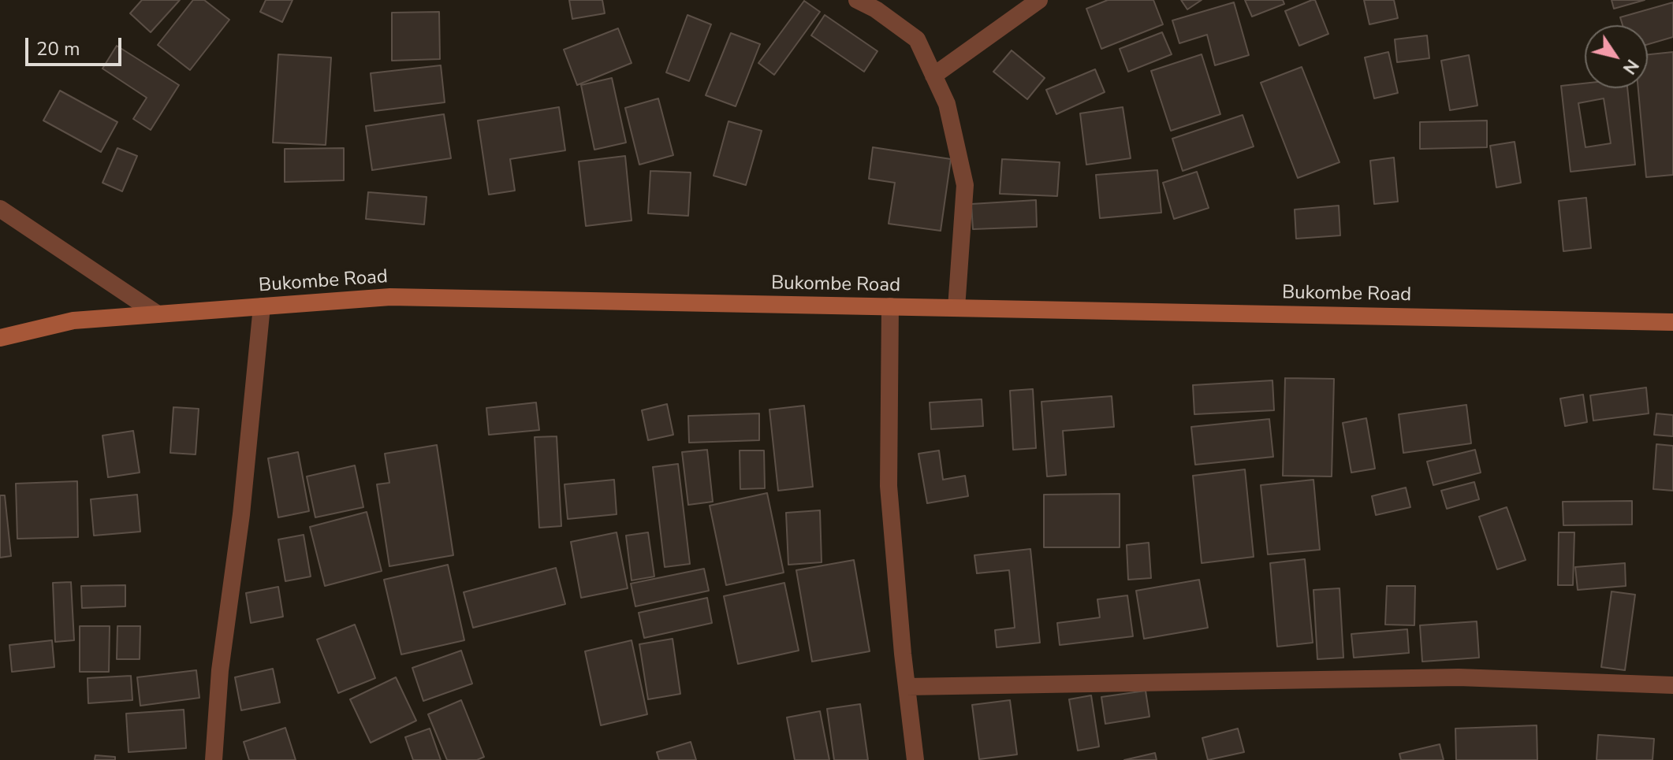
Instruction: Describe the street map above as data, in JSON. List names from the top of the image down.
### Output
{
  "streets": {
    "main road": ["Bukombe Road"]
  },
  "scale_bar": "20 m",
  "north": "bottom right"
}
